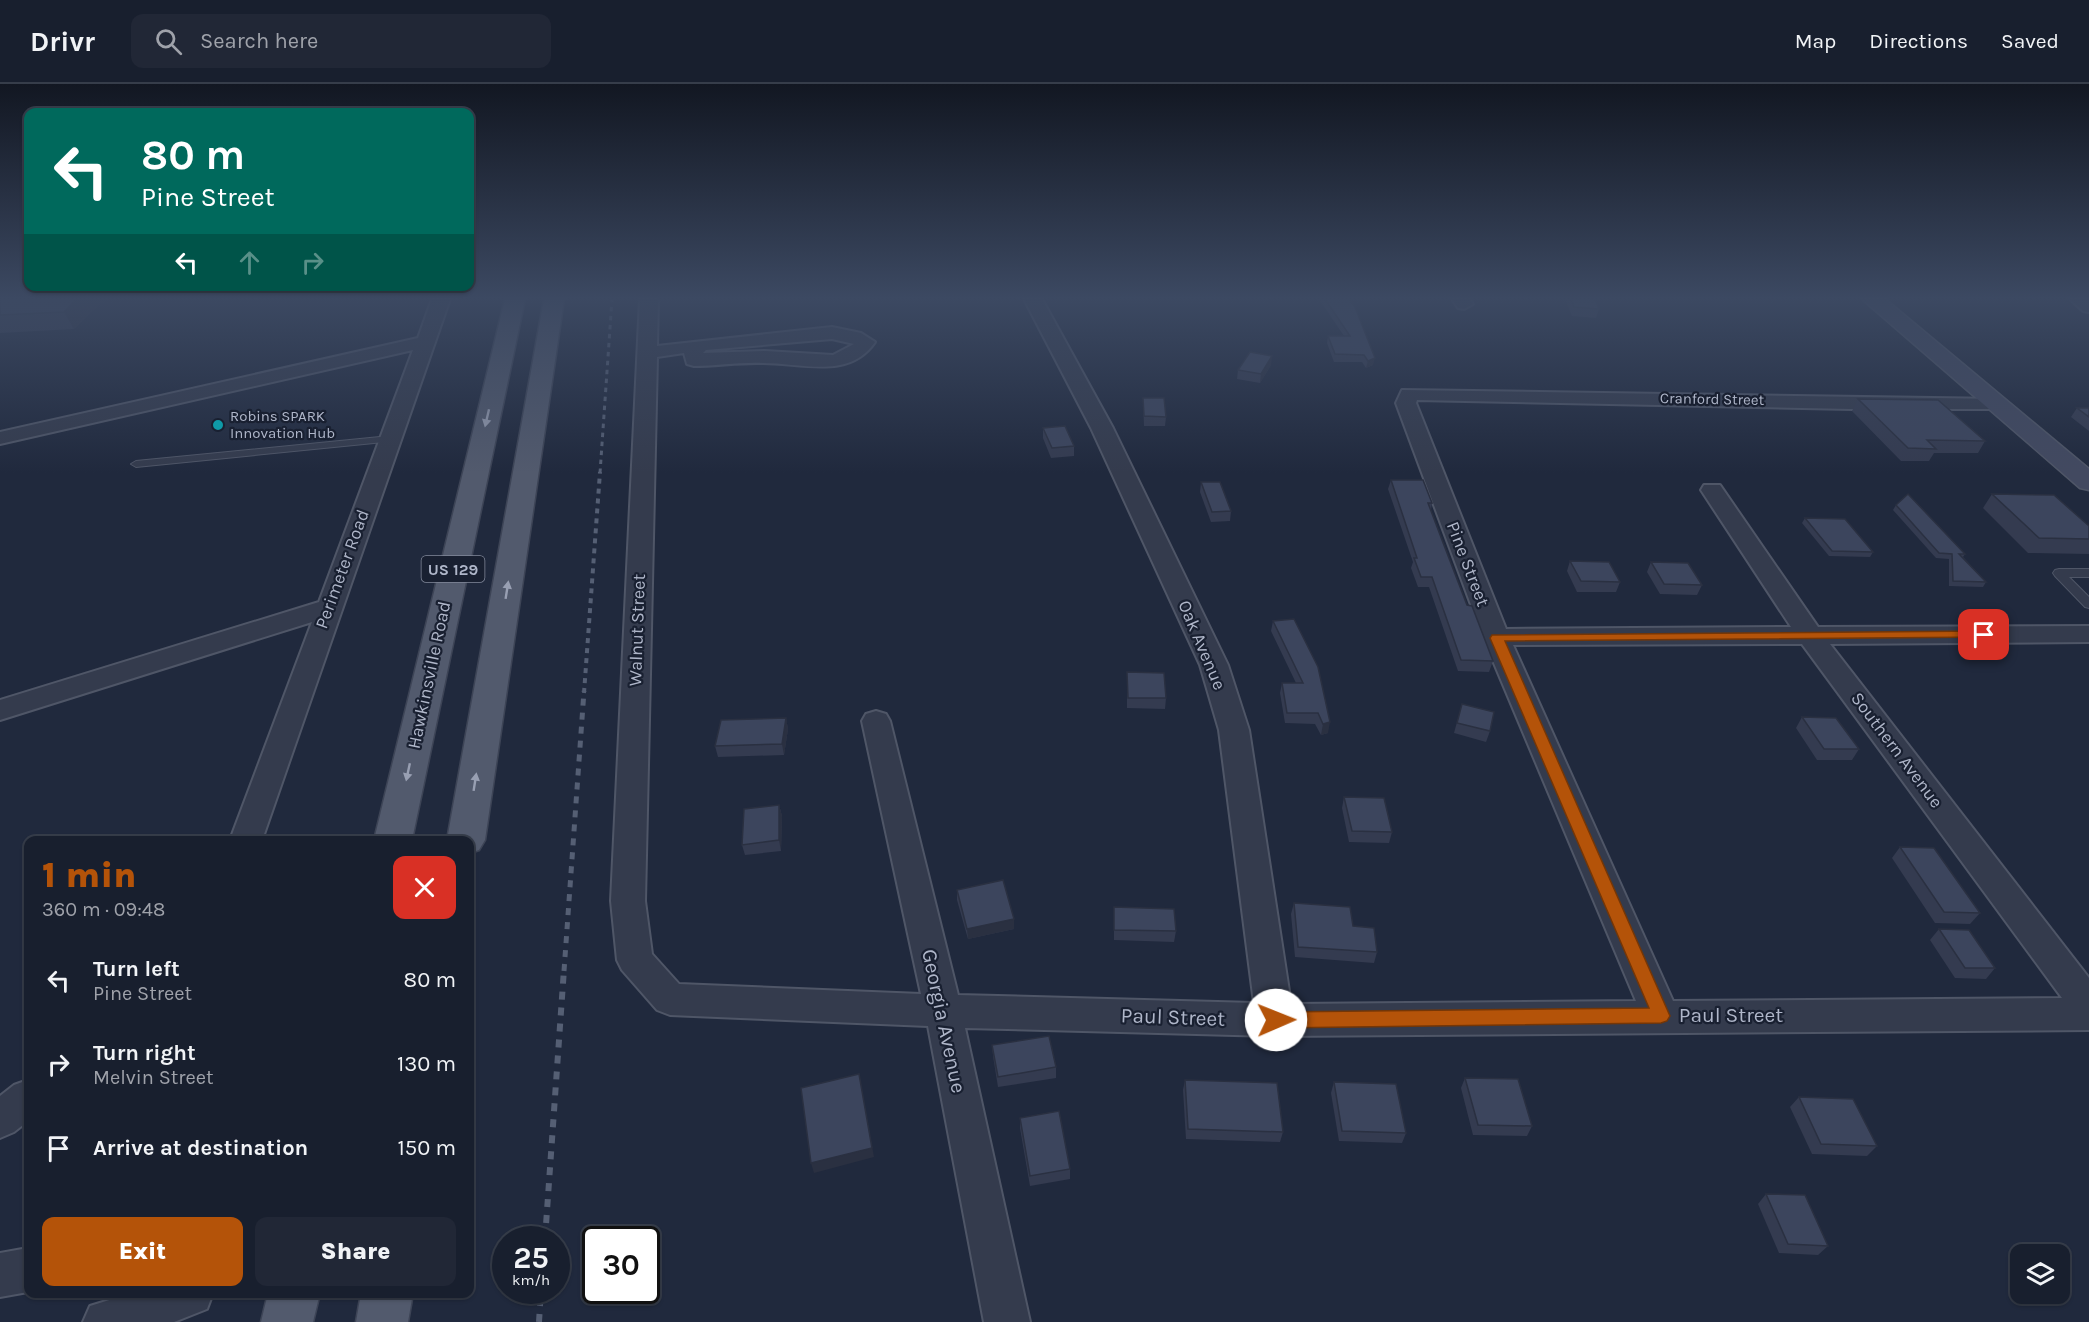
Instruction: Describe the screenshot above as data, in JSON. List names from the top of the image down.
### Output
{
  "streets": {
    "main road": ["US 129", "Hawkinsville Road"],
    "street": [
      "Cranford Street",
      "Pine Street",
      "Perimeter Road",
      "Walnut Street",
      "Oak Avenue",
      "Southern Avenue",
      "Paul Street",
      "Georgia Avenue"
    ]
  },
  "crossings": [
    ["Cranford Street", "Pine Street"],
    ["Pine Street", "Paul Street"],
    ["Walnut Street", "Paul Street"],
    ["Oak Avenue", "Paul Street"],
    ["Paul Street", "Georgia Avenue"]
  ],
  "places": ["Robins SPARK Innovation Hub"],
  "page": {
    "header": "Drivr",
    "search": "Search here",
    "nav": ["Map", "Directions", "Saved"],
    "turn": ["80 m", "Pine Street"],
    "heading": ["1 min", "360 m · 09:48"],
    "list": [
      {
        "name": "Turn left",
        "note": "Pine Street",
        "value": "80 m"
      },
      {
        "name": "Turn right",
        "note": "Melvin Street",
        "value": "130 m"
      },
      {
        "name": "Arrive at destination",
        "value": "150 m"
      }
    ],
    "buttons": ["Exit", "Share"],
    "speed": "25 km/h",
    "limit": "30"
  }
}
